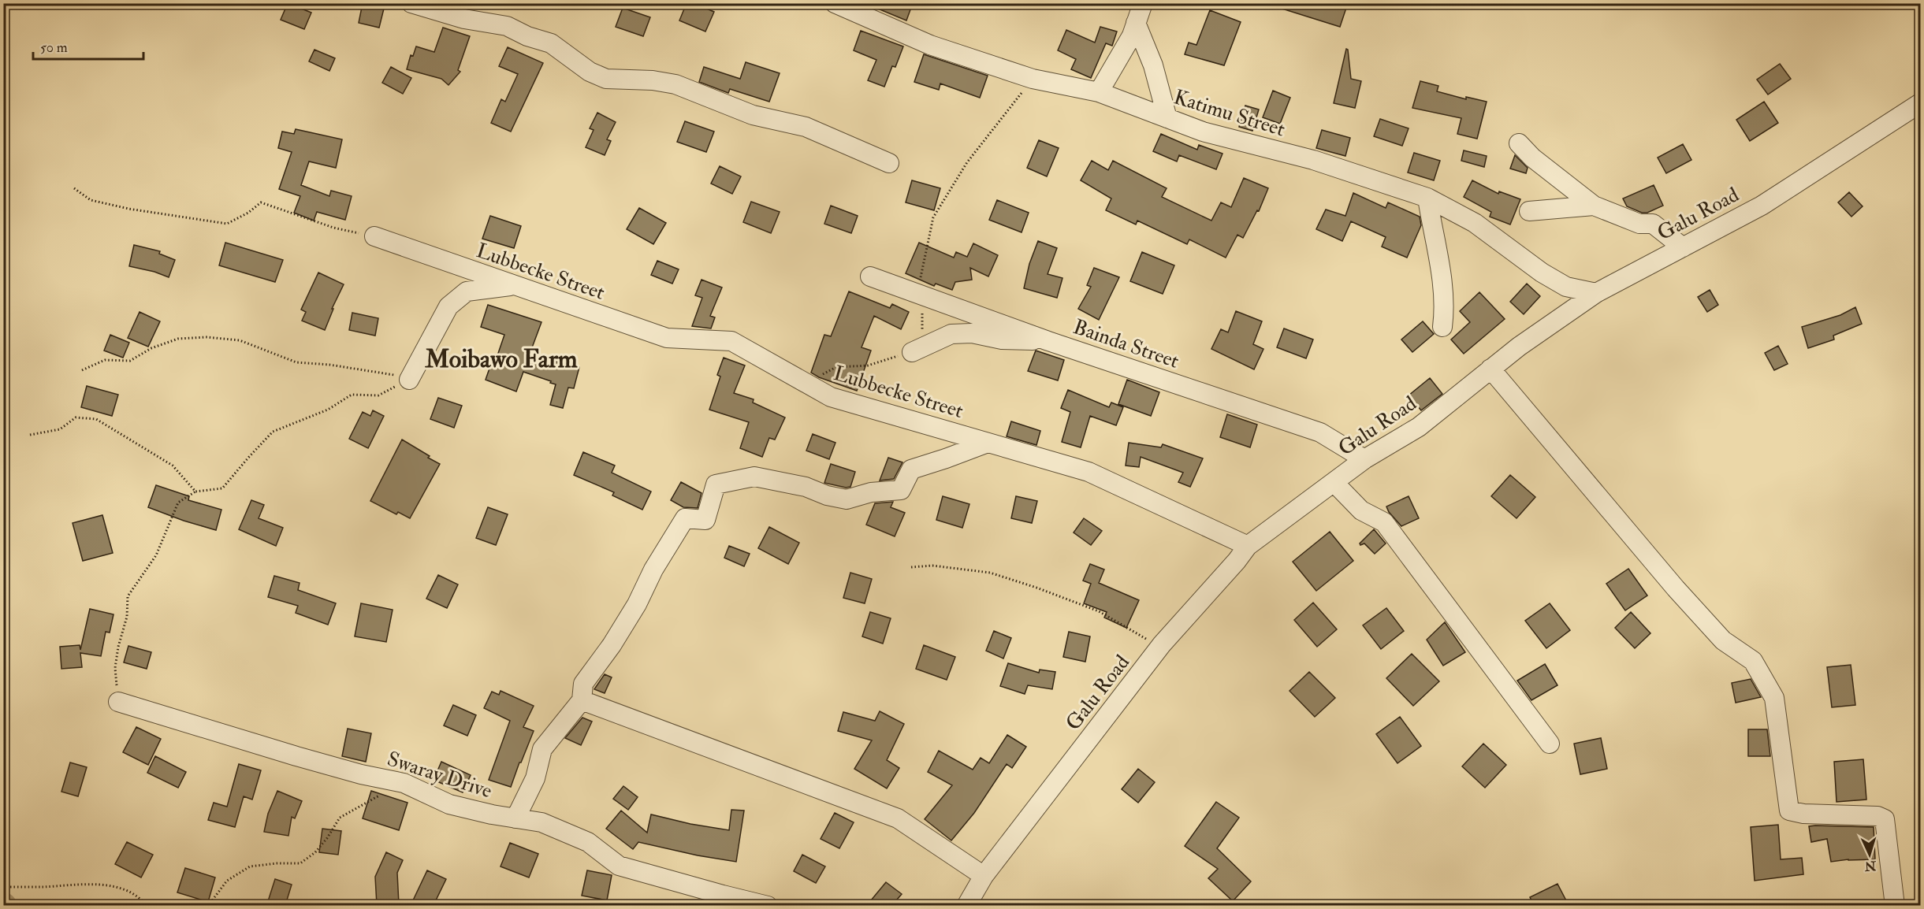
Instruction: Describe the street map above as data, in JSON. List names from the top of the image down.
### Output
{
  "streets": {
    "street": [
      "Katimu Street",
      "Galu Road",
      "Lubbecke Street",
      "Bainda Street",
      "Swaray Drive"
    ]
  },
  "crossings": [
    ["Katimu Street", "Galu Road"],
    ["Galu Road", "Lubbecke Street"],
    ["Galu Road", "Bainda Street"]
  ],
  "districts": ["Moibawo Farm"],
  "scale_bar": "50 m",
  "north": "bottom"
}
